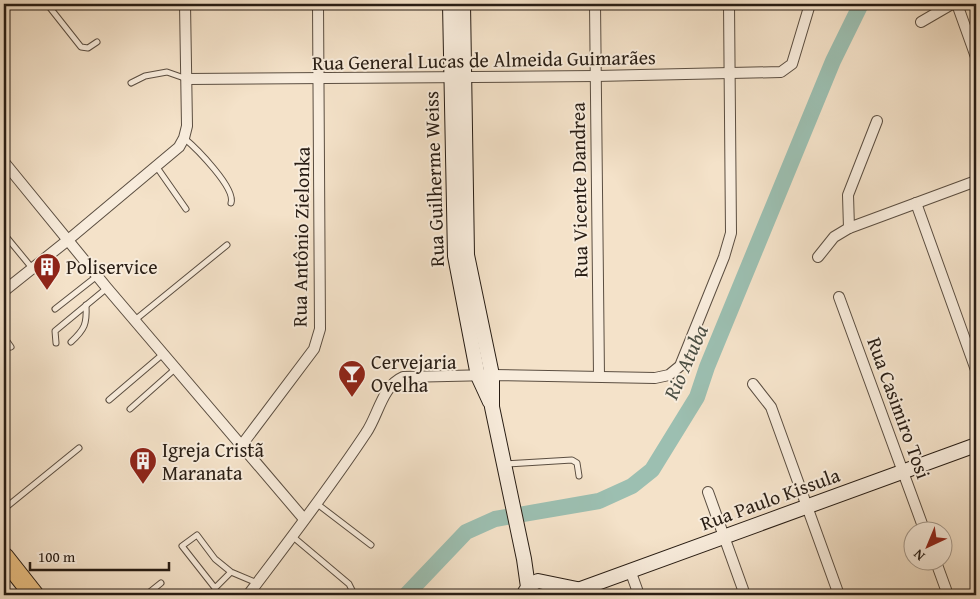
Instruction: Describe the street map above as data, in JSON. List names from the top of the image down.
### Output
{
  "streets": {
    "street": [
      "Rua General Lucas de Almeida Guimarães",
      "Rua Guilherme Weiss",
      "Rua Vicente Dandrea",
      "Rua Antônio Zielonka",
      "Rua Casimiro Tosi",
      "Rua Paulo Kissula"
    ]
  },
  "crossings": [
    ["Rua General Lucas de Almeida Guimarães", "Rua Guilherme Weiss"],
    ["Rua General Lucas de Almeida Guimarães", "Rua Vicente Dandrea"],
    ["Rua General Lucas de Almeida Guimarães", "Rua Antônio Zielonka"],
    ["Rua Casimiro Tosi", "Rua Paulo Kissula"]
  ],
  "water": ["Rio Atuba"],
  "places": {
    "building": ["Poliservice", "Igreja Cristã Maranata"],
    "bar": ["Cervejaria Ovelha"]
  },
  "scale_bar": "100 m",
  "north": "bottom left"
}
